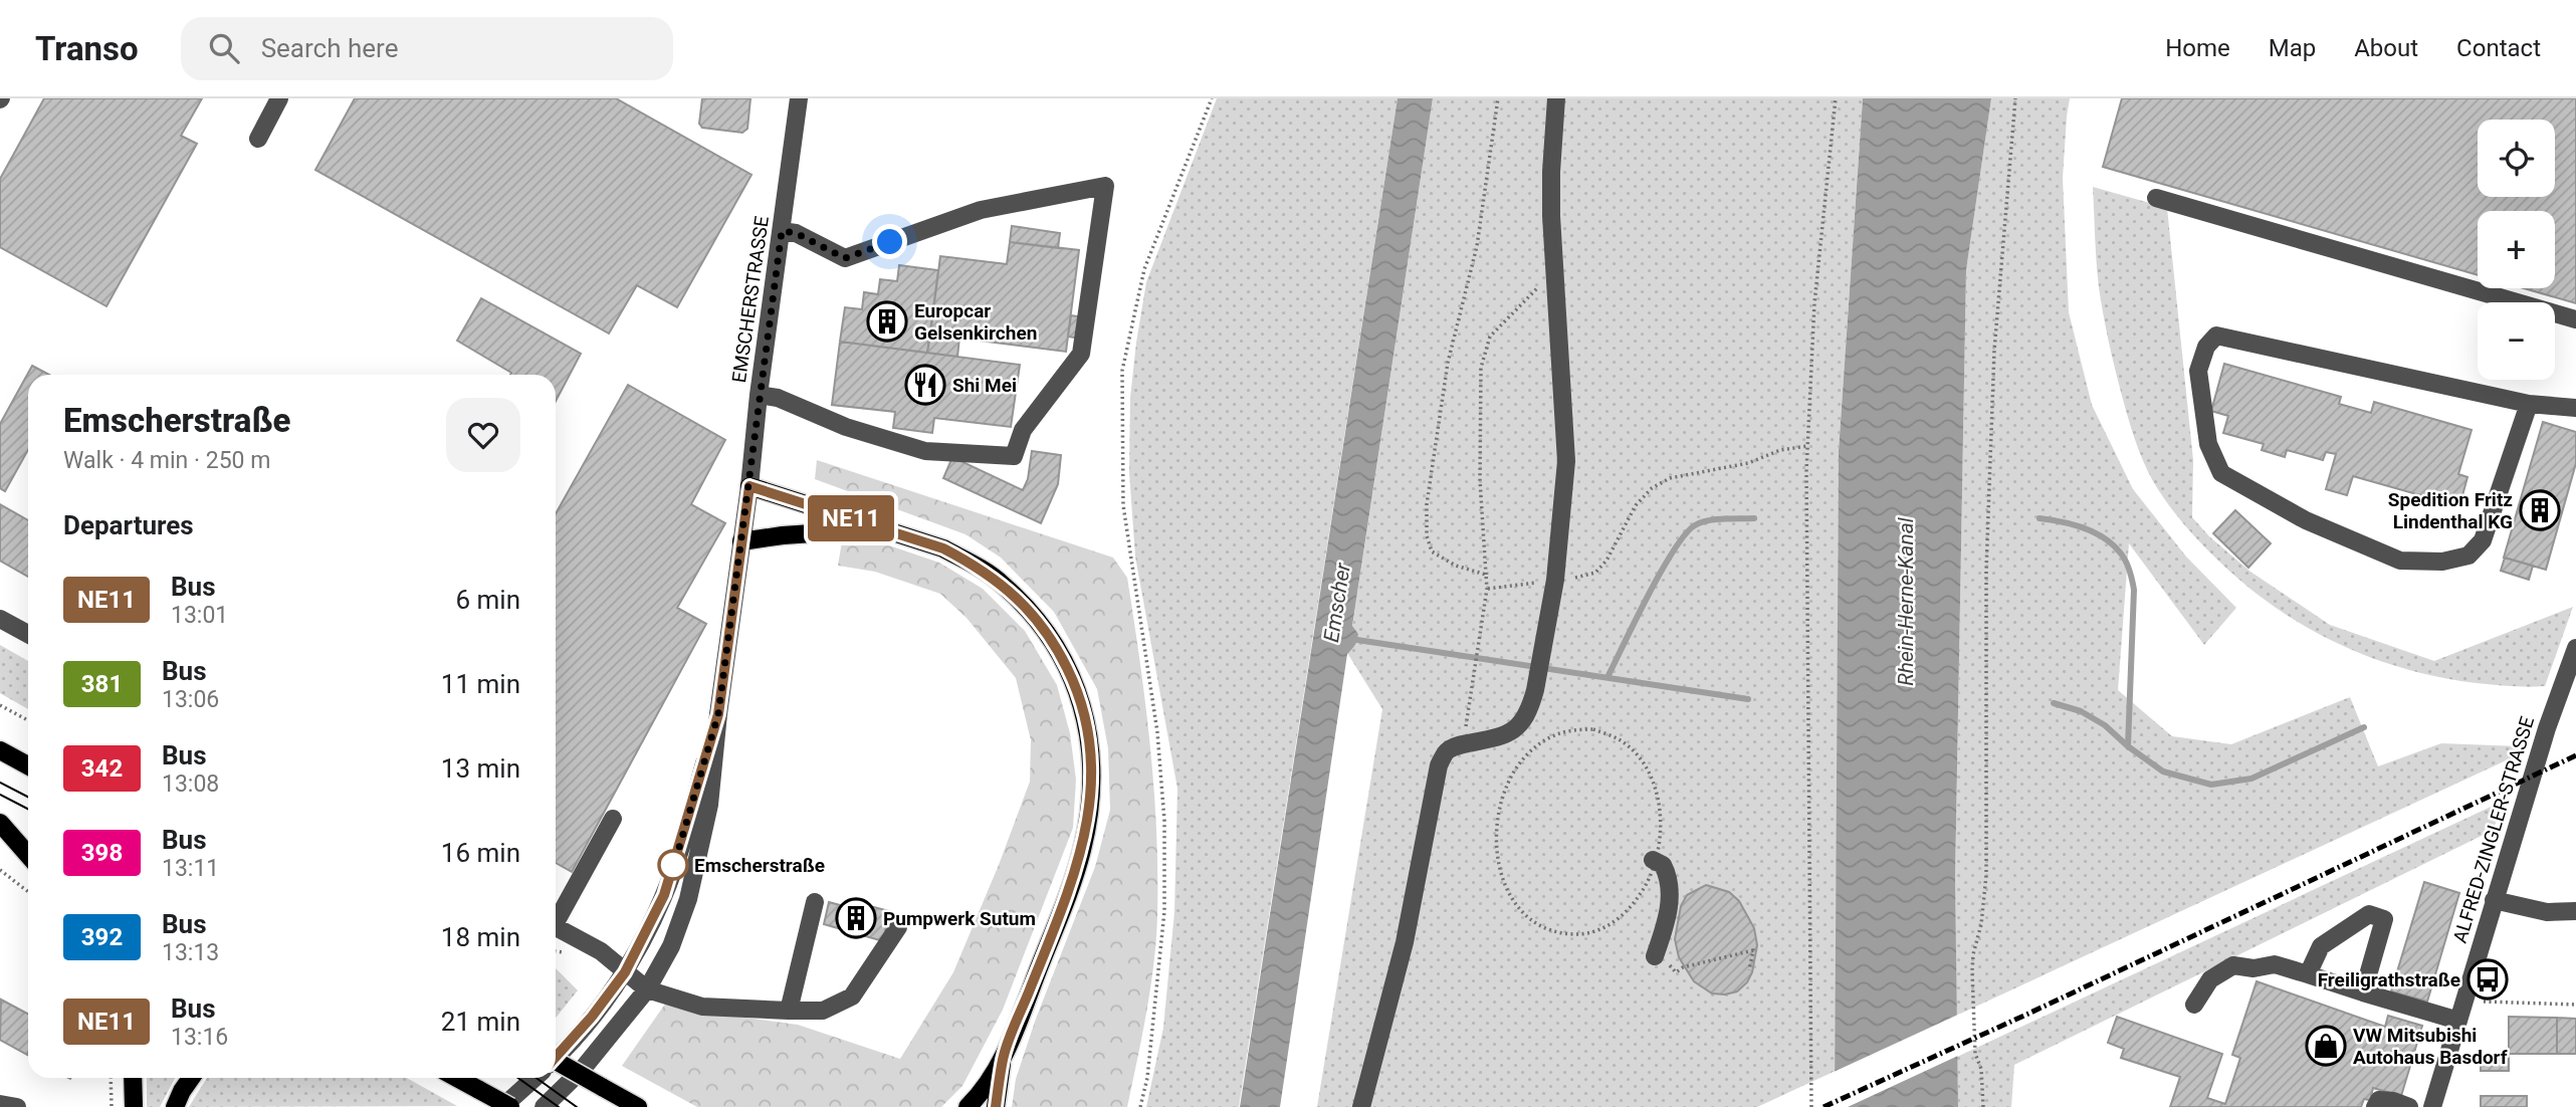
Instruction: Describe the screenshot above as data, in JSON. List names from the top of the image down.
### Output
{
  "streets": {
    "street": ["EMSCHERSTRASSE", "ALFRED-ZINGLER-STRASSE"]
  },
  "water": ["Rhein-Herne-Kanal", "Emscher"],
  "places": {
    "building": ["Europcar Gelsenkirchen", "Spedition Fritz Lindenthal KG", "Pumpwerk Sutum"],
    "restaurant": ["Shi Mei"],
    "other": ["Emscherstraße"],
    "bus stop": ["Freiligrathstraße"],
    "shop": ["VW Mitsubishi Autohaus Basdorf"]
  },
  "lines": ["bus line NE11"],
  "page": {
    "header": "Transo",
    "search": "Search here",
    "nav": [
      "Home",
      "Map",
      "About",
      "Contact"
    ],
    "on_map": "NE11",
    "map_buttons": ["+", "−"],
    "heading": [
      ["Emscherstraße", "Walk · 4 min · 250 m"],
      "Departures"
    ],
    "list": [
      {
        "mark": "NE11",
        "name": "Bus",
        "note": "13:01",
        "value": "6 min"
      },
      {
        "mark": "381",
        "name": "Bus",
        "note": "13:06",
        "value": "11 min"
      },
      {
        "mark": "342",
        "name": "Bus",
        "note": "13:08",
        "value": "13 min"
      },
      {
        "mark": "398",
        "name": "Bus",
        "note": "13:11",
        "value": "16 min"
      },
      {
        "mark": "392",
        "name": "Bus",
        "note": "13:13",
        "value": "18 min"
      },
      {
        "mark": "NE11",
        "name": "Bus",
        "note": "13:16",
        "value": "21 min"
      }
    ]
  }
}
